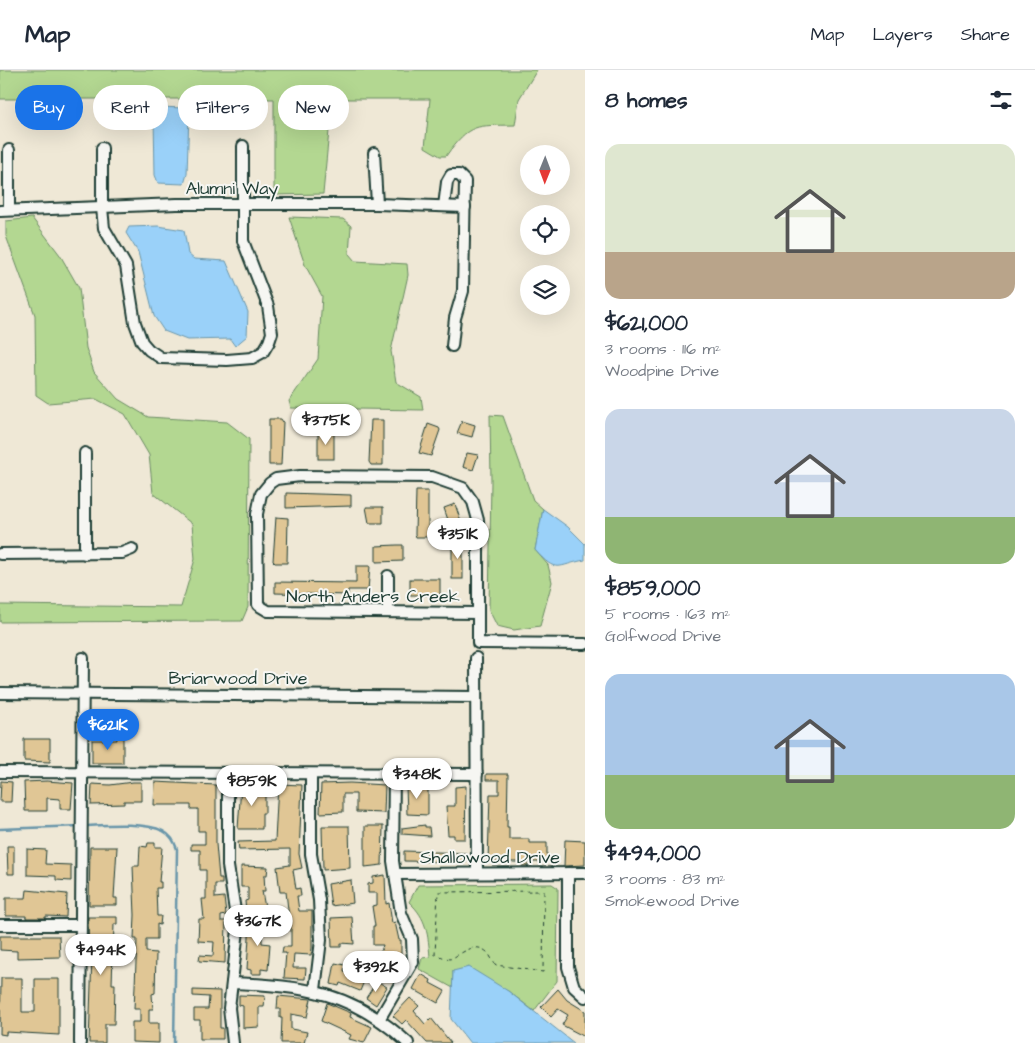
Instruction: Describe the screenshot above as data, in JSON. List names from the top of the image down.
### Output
{
  "streets": {
    "street": [
      "Alumni Way",
      "North Anders Creek",
      "Briarwood Drive",
      "Shallowood Drive"
    ]
  },
  "north": "bottom",
  "page": {
    "header": "Map",
    "nav": ["Map", "Layers", "Share"],
    "heading": "8 homes",
    "chip": [
      "Buy",
      "Rent",
      "Filters",
      "New"
    ],
    "list": [
      {
        "name": "$621,000",
        "note": "3 rooms · 116 m² · Woodpine Drive"
      },
      {
        "name": "$859,000",
        "note": "5 rooms · 163 m² · Golfwood Drive"
      },
      {
        "name": "$494,000",
        "note": "3 rooms · 83 m² · Smokewood Drive"
      }
    ],
    "price": [
      "$375K",
      "$351K",
      "$621K",
      "$348K",
      "$859K",
      "$367K",
      "$494K",
      "$392K"
    ]
  }
}
